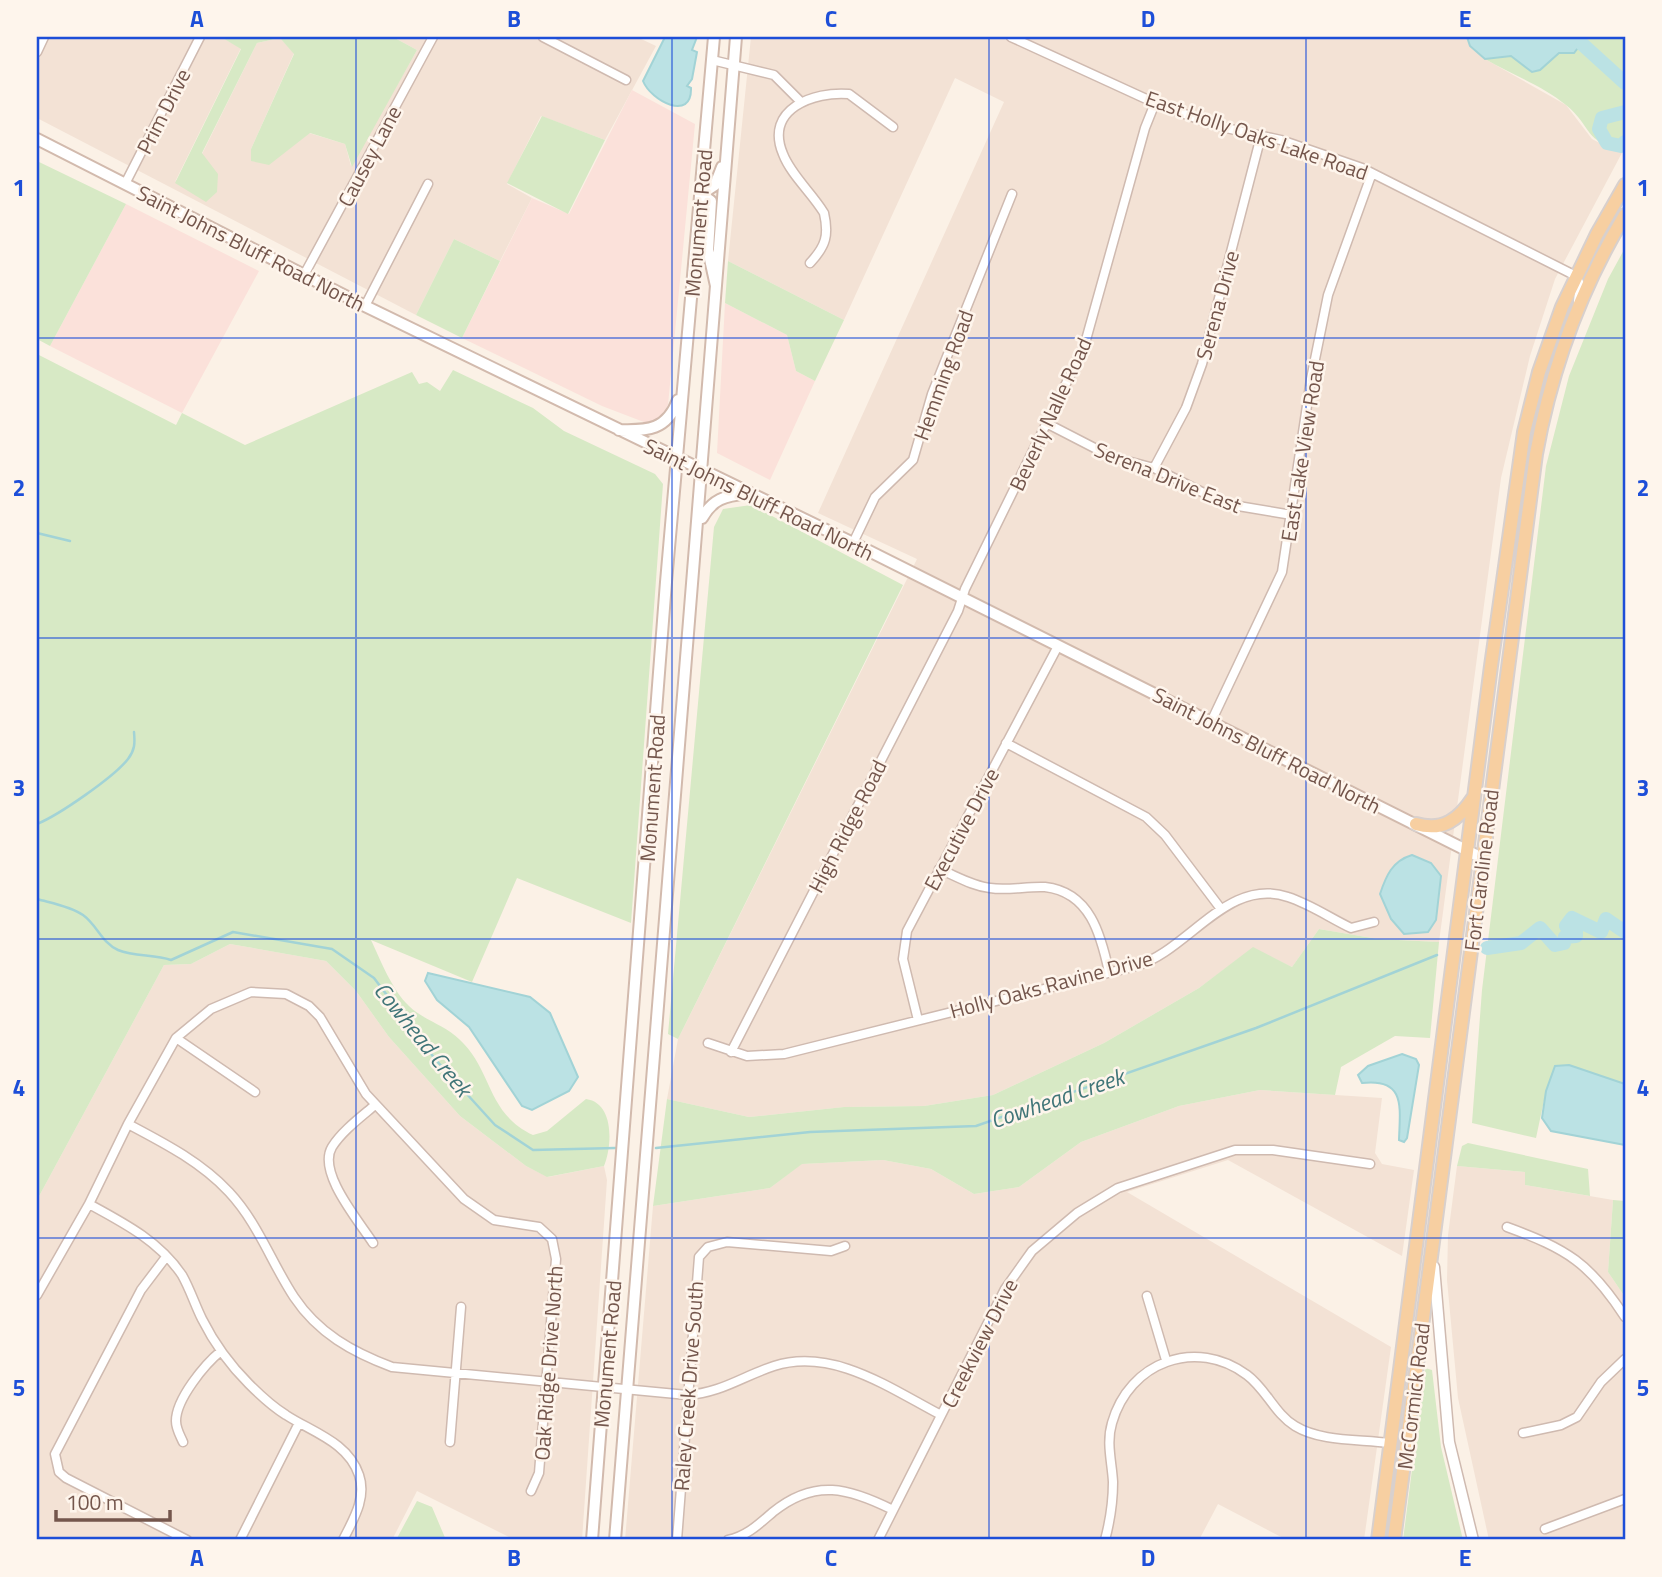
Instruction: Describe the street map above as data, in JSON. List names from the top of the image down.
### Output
{
  "streets": {
    "main road": [
      "Monument Road",
      "Saint Johns Bluff Road North",
      "Fort Caroline Road",
      "McCormick Road"
    ],
    "street": [
      "Prim Drive",
      "East Holly Oaks Lake Road",
      "Causey Lane",
      "Serena Drive",
      "Hemming Road",
      "Beverly Nalle Road",
      "East Lake View Road",
      "Serena Drive East",
      "High Ridge Road",
      "Executive Drive",
      "Holly Oaks Ravine Drive",
      "Creekview Drive",
      "Oak Ridge Drive North",
      "Raley Creek Drive South"
    ]
  },
  "crossings": [
    ["Prim Drive", "Saint Johns Bluff Road North"],
    ["East Holly Oaks Lake Road", "Serena Drive"],
    ["East Holly Oaks Lake Road", "Beverly Nalle Road"],
    ["East Holly Oaks Lake Road", "East Lake View Road"],
    ["East Holly Oaks Lake Road", "Fort Caroline Road"],
    ["Causey Lane", "Saint Johns Bluff Road North"],
    ["Monument Road", "Saint Johns Bluff Road North"],
    ["Saint Johns Bluff Road North", "Hemming Road"],
    ["Saint Johns Bluff Road North", "Beverly Nalle Road"],
    ["Saint Johns Bluff Road North", "East Lake View Road"],
    ["Saint Johns Bluff Road North", "High Ridge Road"],
    ["Saint Johns Bluff Road North", "Executive Drive"],
    ["Saint Johns Bluff Road North", "Fort Caroline Road"],
    ["Serena Drive", "Serena Drive East"],
    ["Beverly Nalle Road", "Serena Drive East"],
    ["Beverly Nalle Road", "High Ridge Road"],
    ["East Lake View Road", "Serena Drive East"],
    ["High Ridge Road", "Holly Oaks Ravine Drive"],
    ["Executive Drive", "Holly Oaks Ravine Drive"],
    ["Fort Caroline Road", "McCormick Road"]
  ],
  "water": ["Cowhead Creek"],
  "scale_bar": "100 m",
  "grid": {
    "columns": [
      "A",
      "B",
      "C",
      "D",
      "E"
    ],
    "rows": [
      "1",
      "2",
      "3",
      "4",
      "5"
    ]
  }
}
